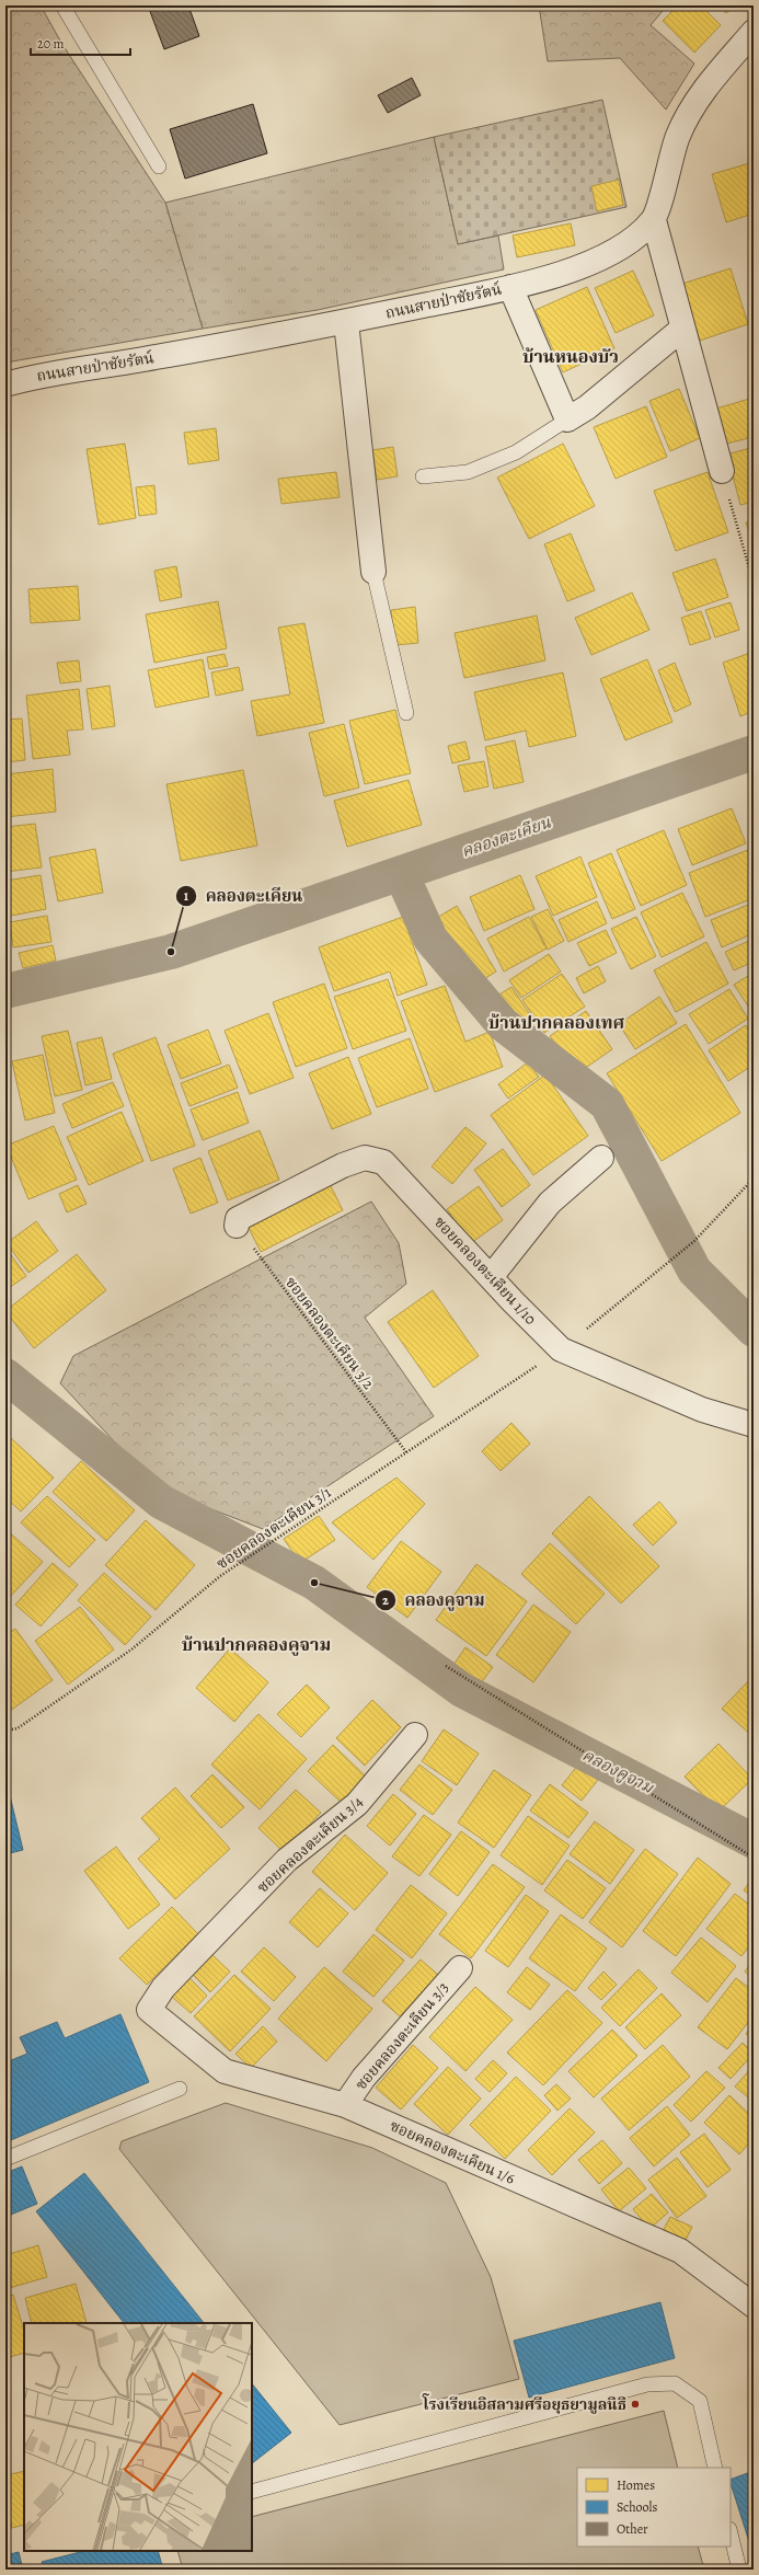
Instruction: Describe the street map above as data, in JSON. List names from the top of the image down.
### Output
{
  "streets": {
    "street": [
      "ถนนสายป่าชัยรัตน์",
      "ซอยคลองตะเคียน 1/10",
      "ซอยคลองตะเคียน 3/4",
      "ซอยคลองตะเคียน 3/3",
      "ซอยคลองตะเคียน 1/6"
    ],
    "path": ["ซอยคลองตะเคียน 3/2", "ซอยคลองตะเคียน 3/1"]
  },
  "crossings": [
    ["ซอยคลองตะเคียน 1/10", "ซอยคลองตะเคียน 3/2"],
    ["ซอยคลองตะเคียน 1/10", "ซอยคลองตะเคียน 3/1"],
    ["ซอยคลองตะเคียน 3/2", "ซอยคลองตะเคียน 3/1"],
    ["ซอยคลองตะเคียน 3/4", "ซอยคลองตะเคียน 1/6"],
    ["ซอยคลองตะเคียน 3/3", "ซอยคลองตะเคียน 1/6"]
  ],
  "districts": ["บ้านหนองบัว", "บ้านปากคลองเทศ", "บ้านปากคลองคูจาม"],
  "water": ["คลองตะเคียน", "คลองคูจาม"],
  "places": ["คลองตะเคียน", "คลองคูจาม", "โรงเรียนอิสลามศรีอยุธยามูลนิธิ"],
  "legend": ["Homes", "Schools", "Other"],
  "scale_bar": "20 m"
}
